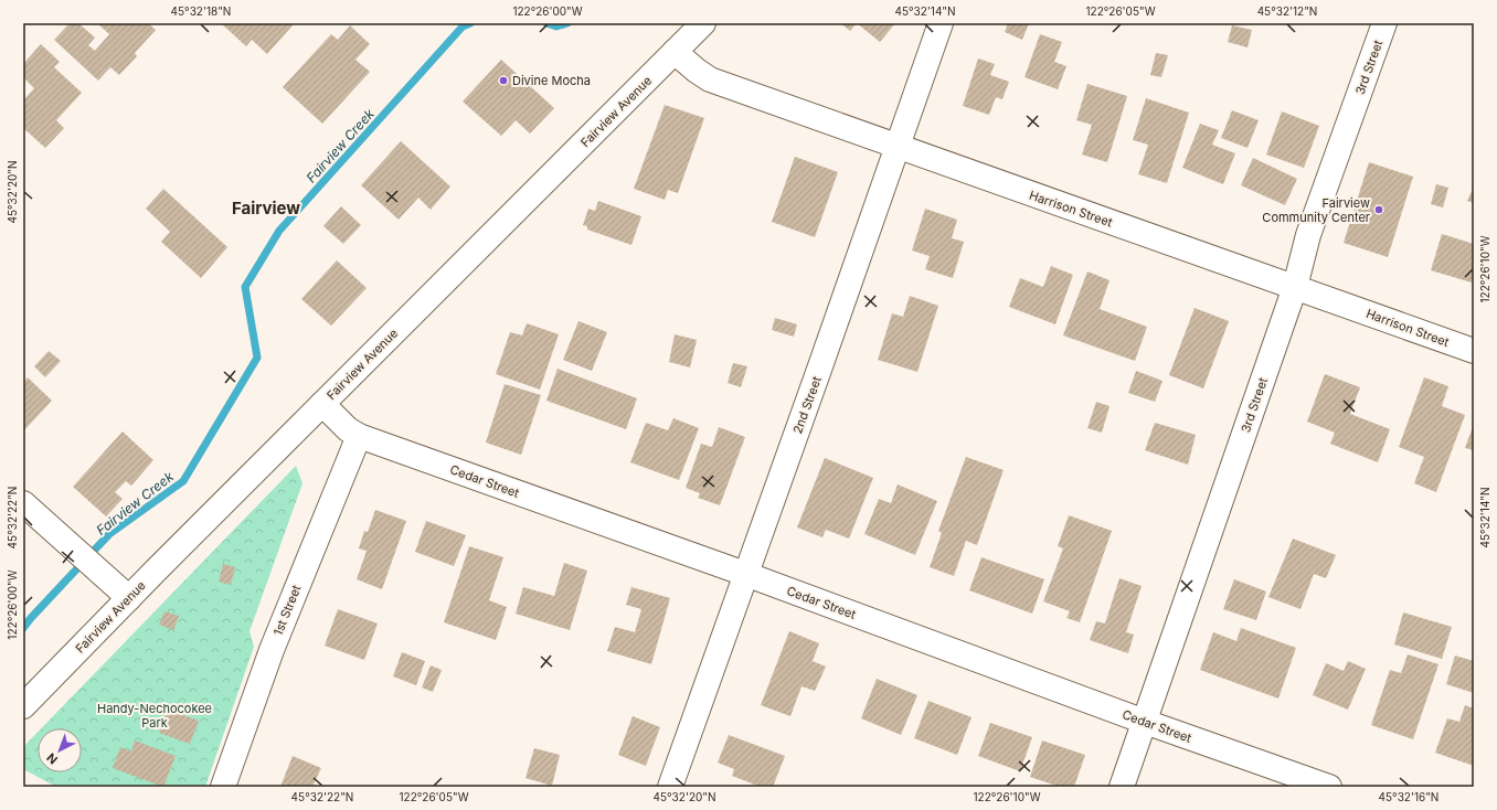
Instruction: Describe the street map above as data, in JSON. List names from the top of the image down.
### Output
{
  "streets": {
    "street": [
      "3rd Street",
      "Fairview Avenue",
      "Harrison Street",
      "2nd Street",
      "Cedar Street",
      "1st Street"
    ]
  },
  "crossings": [
    ["3rd Street", "Harrison Street"],
    ["3rd Street", "Cedar Street"],
    ["Fairview Avenue", "Harrison Street"],
    ["Fairview Avenue", "Cedar Street"],
    ["Harrison Street", "2nd Street"],
    ["2nd Street", "Cedar Street"],
    ["Cedar Street", "1st Street"]
  ],
  "districts": ["Fairview"],
  "water": ["Fairview Creek"],
  "parks": ["Handy-Nechocokee Park"],
  "places": ["Divine Mocha", "Fairview Community Center"],
  "north": "bottom left",
  "coordinates": [
    "45°32'18\"N",
    "122°26'00\"W",
    "45°32'14\"N",
    "122°26'05\"W",
    "45°32'12\"N",
    "45°32'20\"N",
    "122°26'10\"W",
    "45°32'22\"N",
    "45°32'16\"N"
  ]
}
